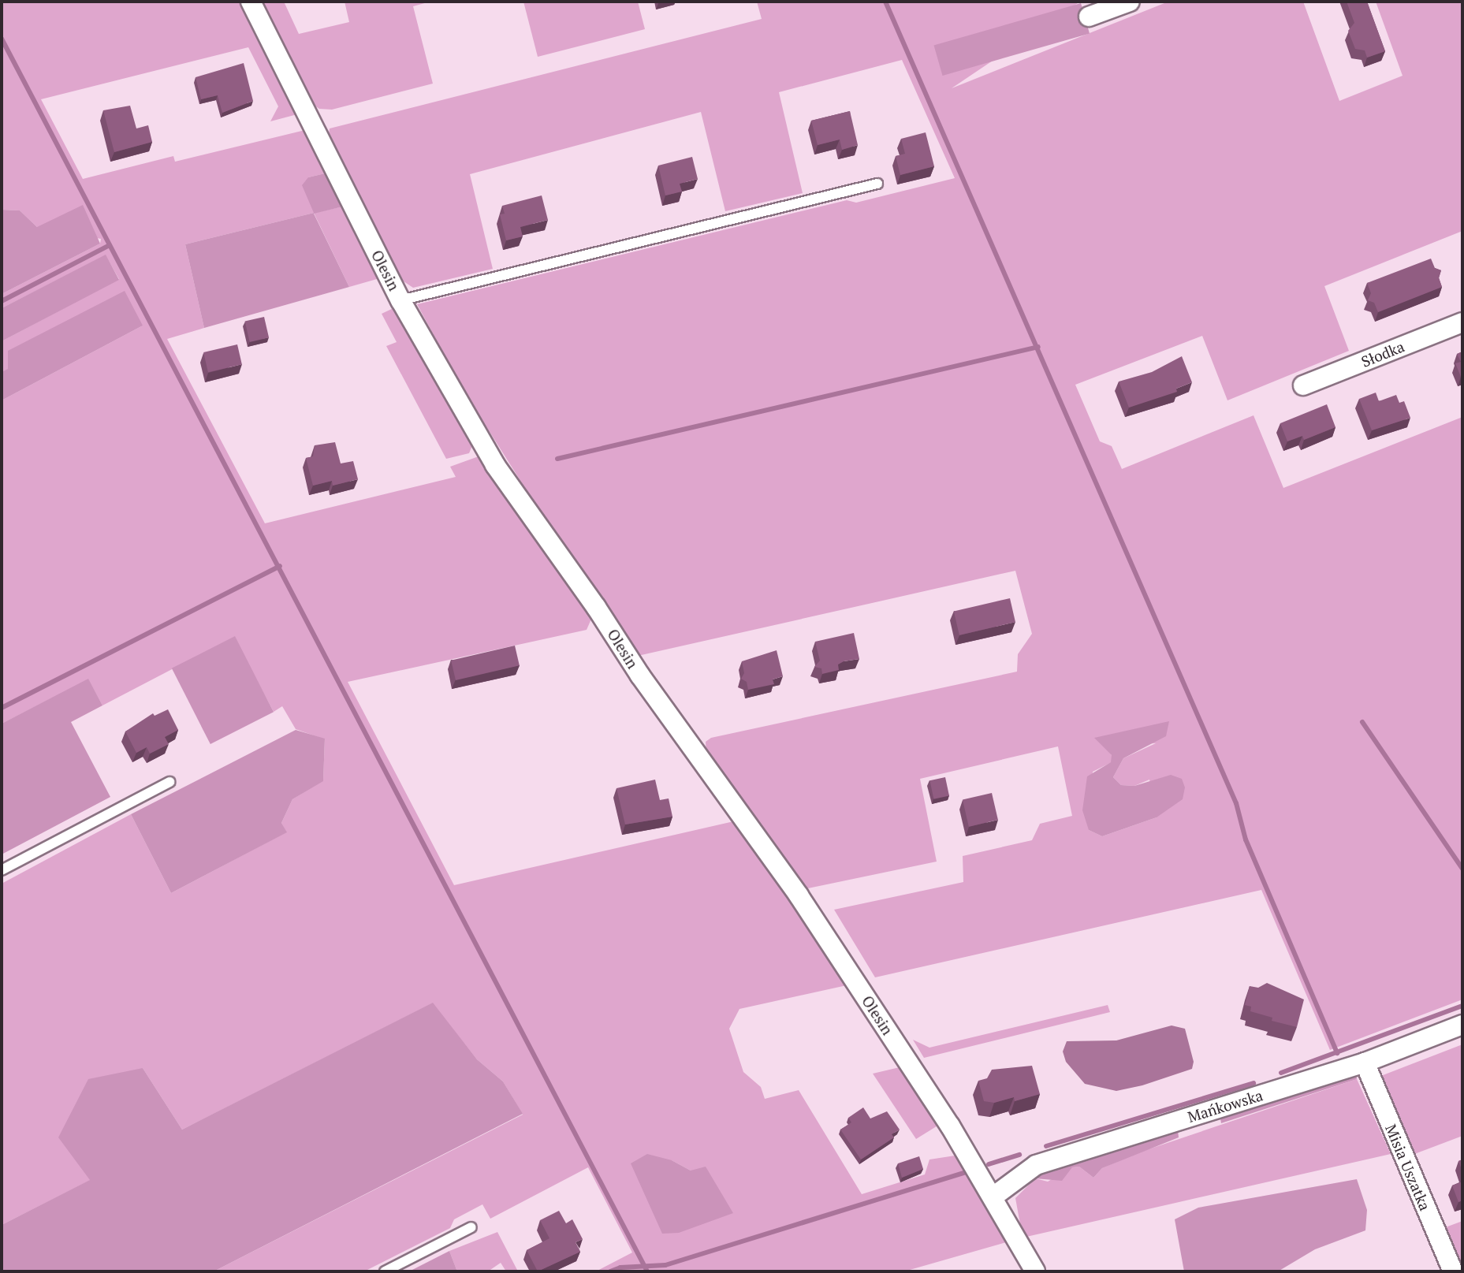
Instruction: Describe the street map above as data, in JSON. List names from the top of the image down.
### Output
{
  "streets": {
    "street": [
      "Olesin",
      "Słodka",
      "Mańkowska",
      "Misia Uszatka"
    ]
  },
  "crossings": [
    ["Olesin", "Mańkowska"],
    ["Mańkowska", "Misia Uszatka"]
  ]
}
